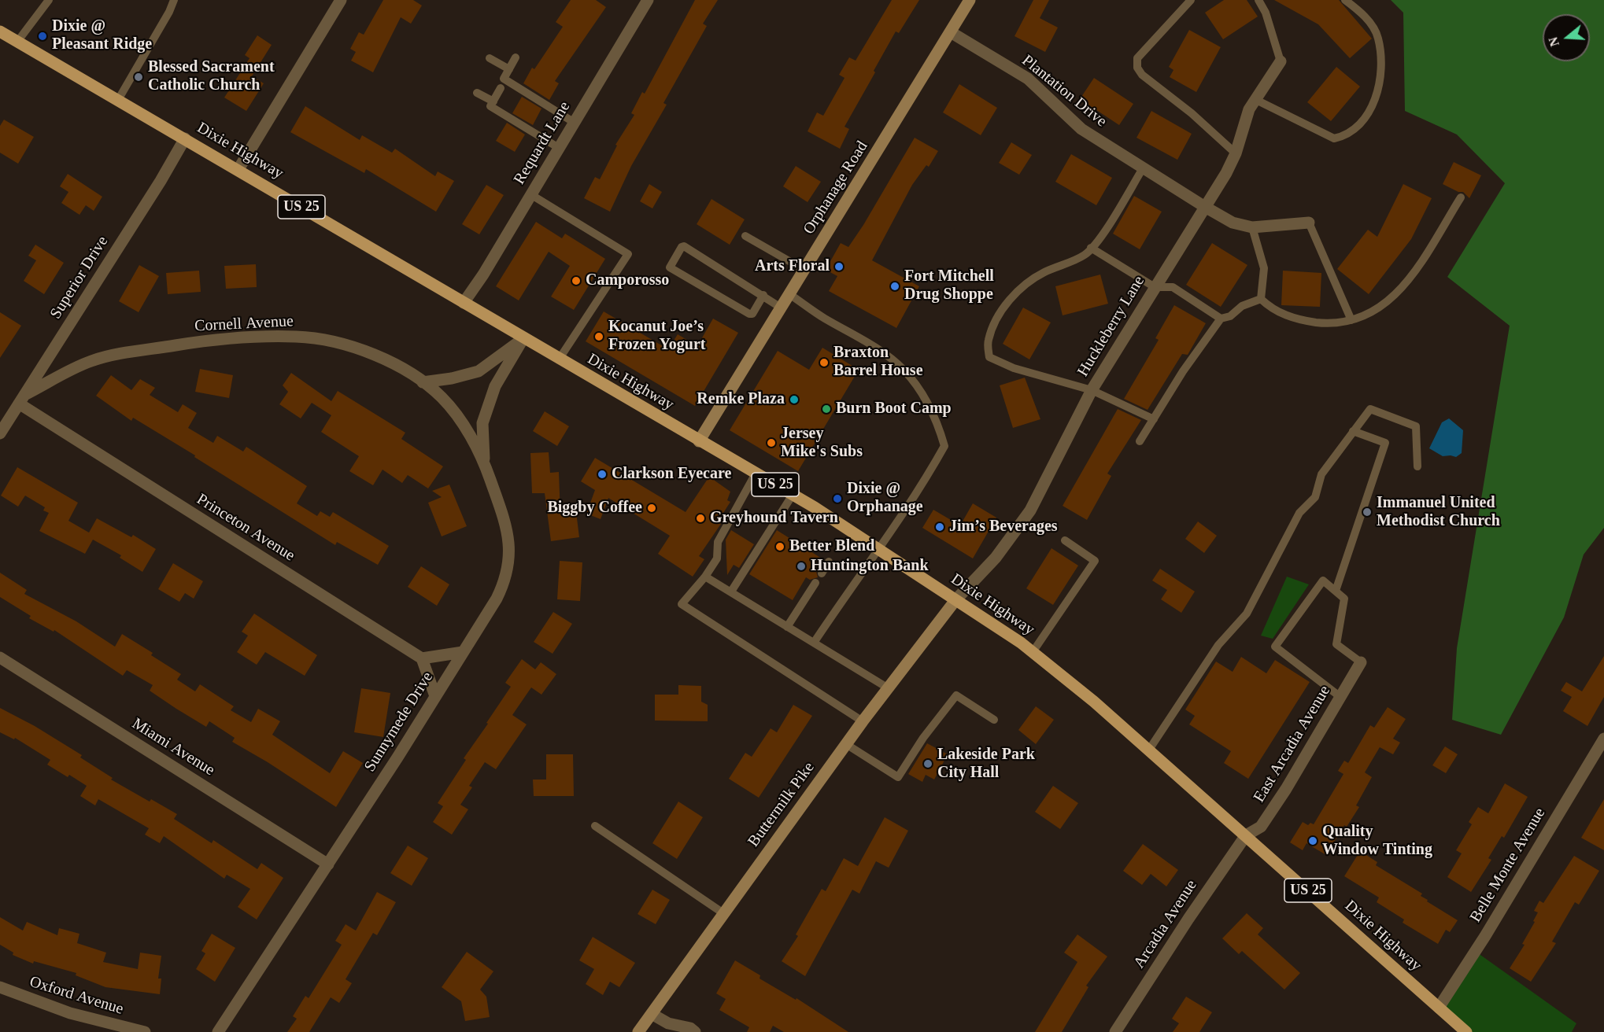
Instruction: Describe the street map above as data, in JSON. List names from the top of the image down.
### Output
{
  "streets": {
    "main road": [
      "Dixie Highway",
      "Orphanage Road",
      "US 25",
      "Buttermilk Pike"
    ],
    "street": [
      "Plantation Drive",
      "Requardt Lane",
      "Superior Drive",
      "Cornell Avenue",
      "Huckleberry Lane",
      "Princeton Avenue",
      "Sunnymede Drive",
      "East Arcadia Avenue",
      "Miami Avenue",
      "Belle Monte Avenue",
      "Arcadia Avenue",
      "Oxford Avenue"
    ]
  },
  "crossings": [
    ["Plantation Drive", "Orphanage Road"],
    ["Plantation Drive", "Huckleberry Lane"],
    ["Requardt Lane", "Dixie Highway"],
    ["Dixie Highway", "Orphanage Road"],
    ["Dixie Highway", "Superior Drive"],
    ["Dixie Highway", "Huckleberry Lane"],
    ["Dixie Highway", "East Arcadia Avenue"],
    ["Dixie Highway", "Buttermilk Pike"],
    ["Dixie Highway", "Belle Monte Avenue"],
    ["Dixie Highway", "Arcadia Avenue"],
    ["Superior Drive", "Cornell Avenue"],
    ["Superior Drive", "Princeton Avenue"],
    ["Cornell Avenue", "Princeton Avenue"],
    ["Cornell Avenue", "Sunnymede Drive"],
    ["Huckleberry Lane", "Buttermilk Pike"],
    ["Sunnymede Drive", "Miami Avenue"],
    ["East Arcadia Avenue", "Arcadia Avenue"]
  ],
  "places": [
    "Dixie @ Pleasant Ridge",
    "Blessed Sacrament Catholic Church",
    "Arts Floral",
    "Camporosso",
    "Fort Mitchell Drug Shoppe",
    "Kocanut Joe’s Frozen Yogurt",
    "Braxton Barrel House",
    "Remke Plaza",
    "Burn Boot Camp",
    "Jersey Mike's Subs",
    "Clarkson Eyecare",
    "Dixie @ Orphanage",
    "Biggby Coffee",
    "Immanuel United Methodist Church",
    "Greyhound Tavern",
    "Jim’s Beverages",
    "Better Blend",
    "Huntington Bank",
    "Lakeside Park City Hall",
    "Quality Window Tinting"
  ],
  "north": "left"
}
